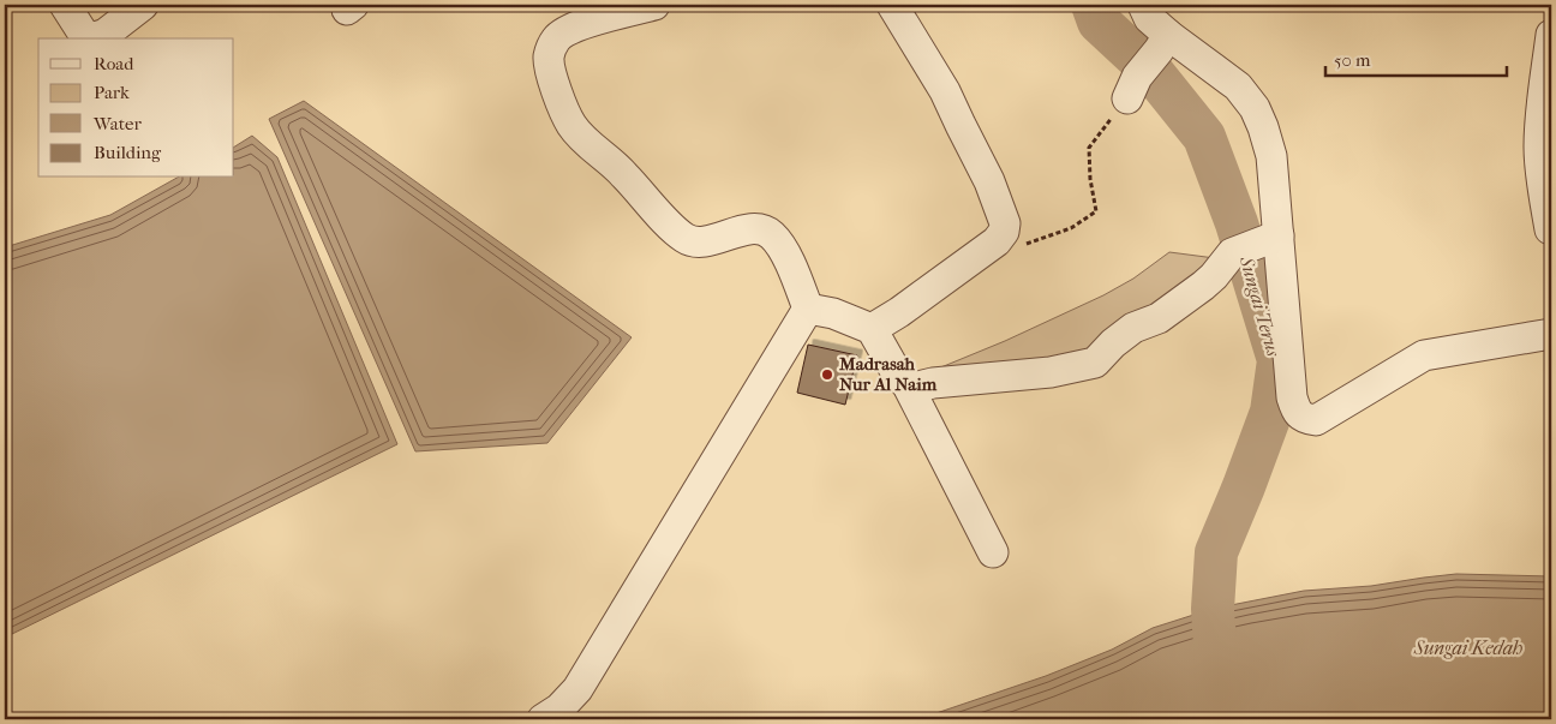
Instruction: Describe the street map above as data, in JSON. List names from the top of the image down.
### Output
{
  "water": ["Sungai Terus", "Sungai Kedah"],
  "places": ["Madrasah Nur Al Naim"],
  "legend": [
    "Road",
    "Park",
    "Water",
    "Building"
  ],
  "scale_bar": "50 m"
}
